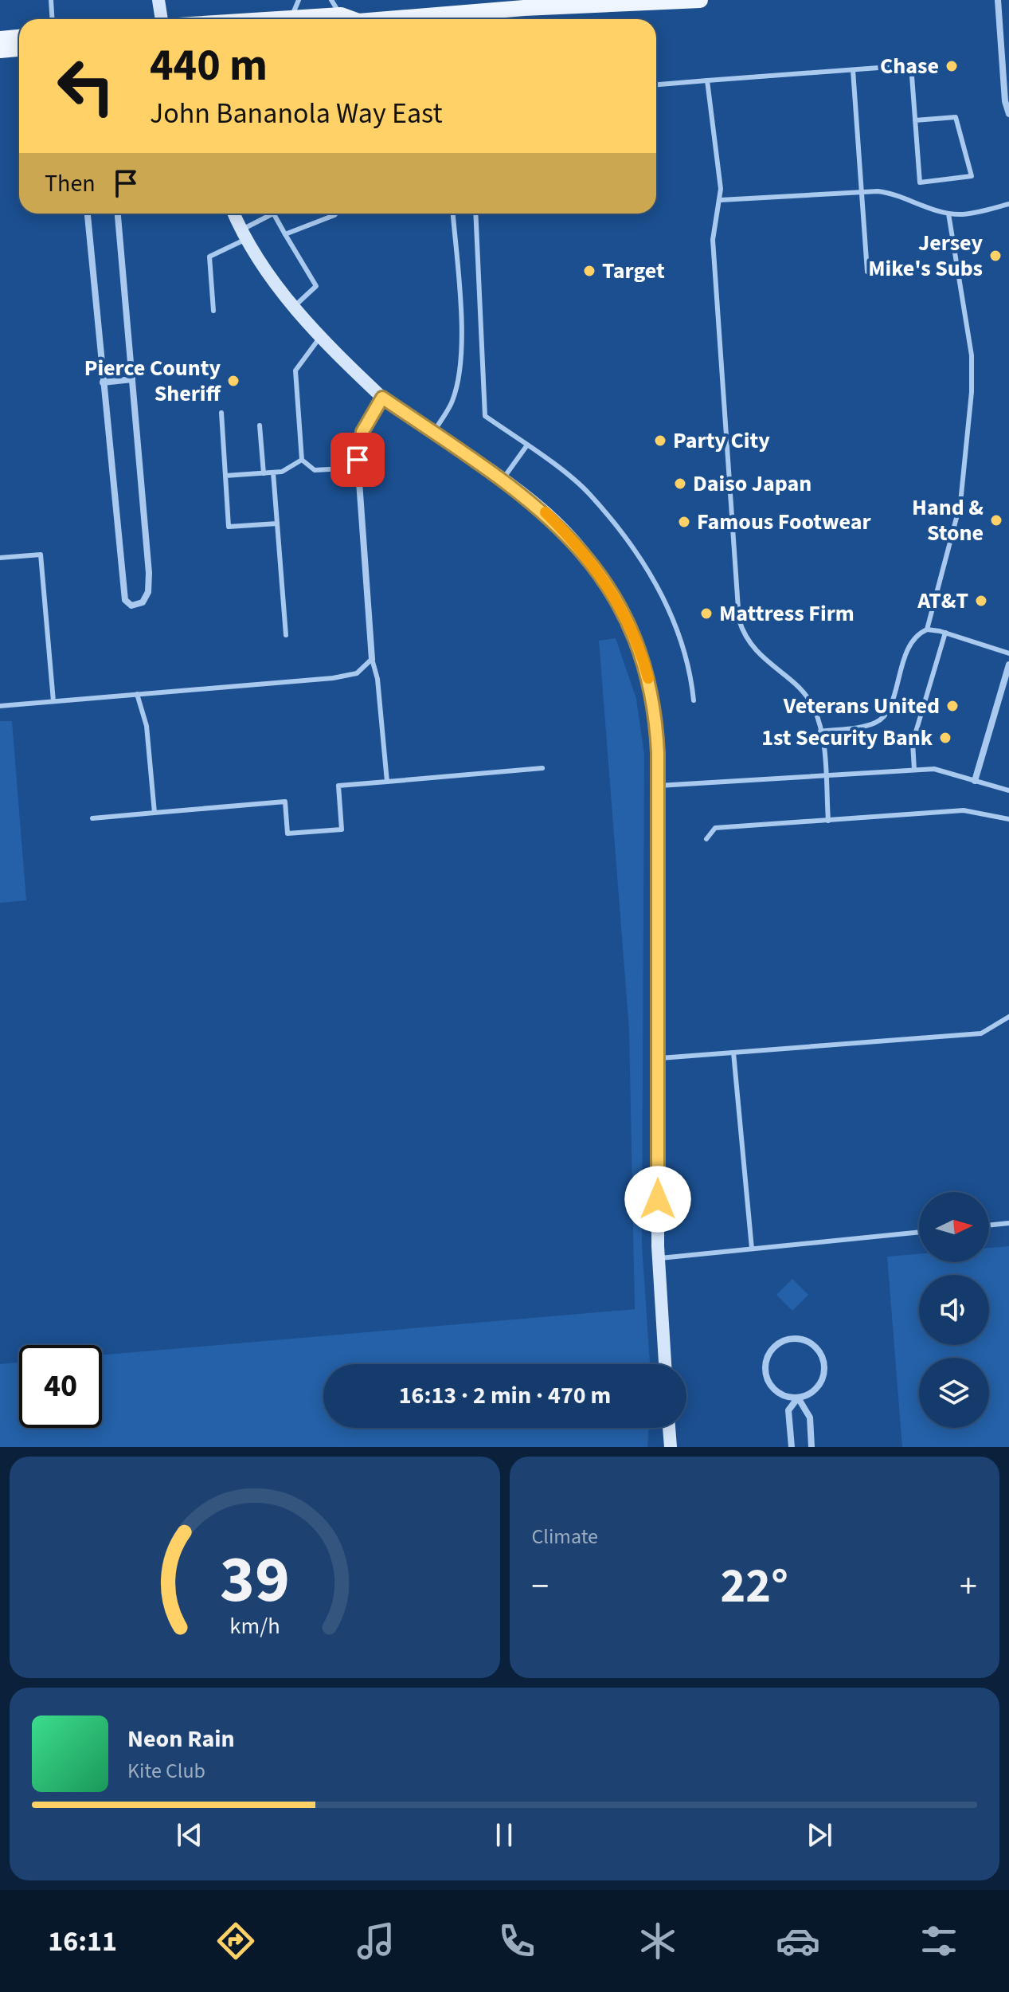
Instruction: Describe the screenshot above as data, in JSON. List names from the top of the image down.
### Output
{
  "places": [
    "Chase",
    "Jersey Mike's Subs",
    "Target",
    "Pierce County Sheriff",
    "Party City",
    "Daiso Japan",
    "Hand & Stone",
    "Famous Footwear",
    "AT&T",
    "Mattress Firm",
    "Veterans United",
    "1st Security Bank"
  ],
  "north": "right",
  "page": {
    "turn": ["440 m", "John Bananola Way East"],
    "then": "Then",
    "limit": "40",
    "trip": "16:13 · 2 min · 470 m",
    "tile": "Climate",
    "heat": ["−", "22°", "+"],
    "song": ["Neon Rain", "Kite Club"],
    "tabs": "16:11",
    "gauge": ["39", "km/h"]
  }
}
